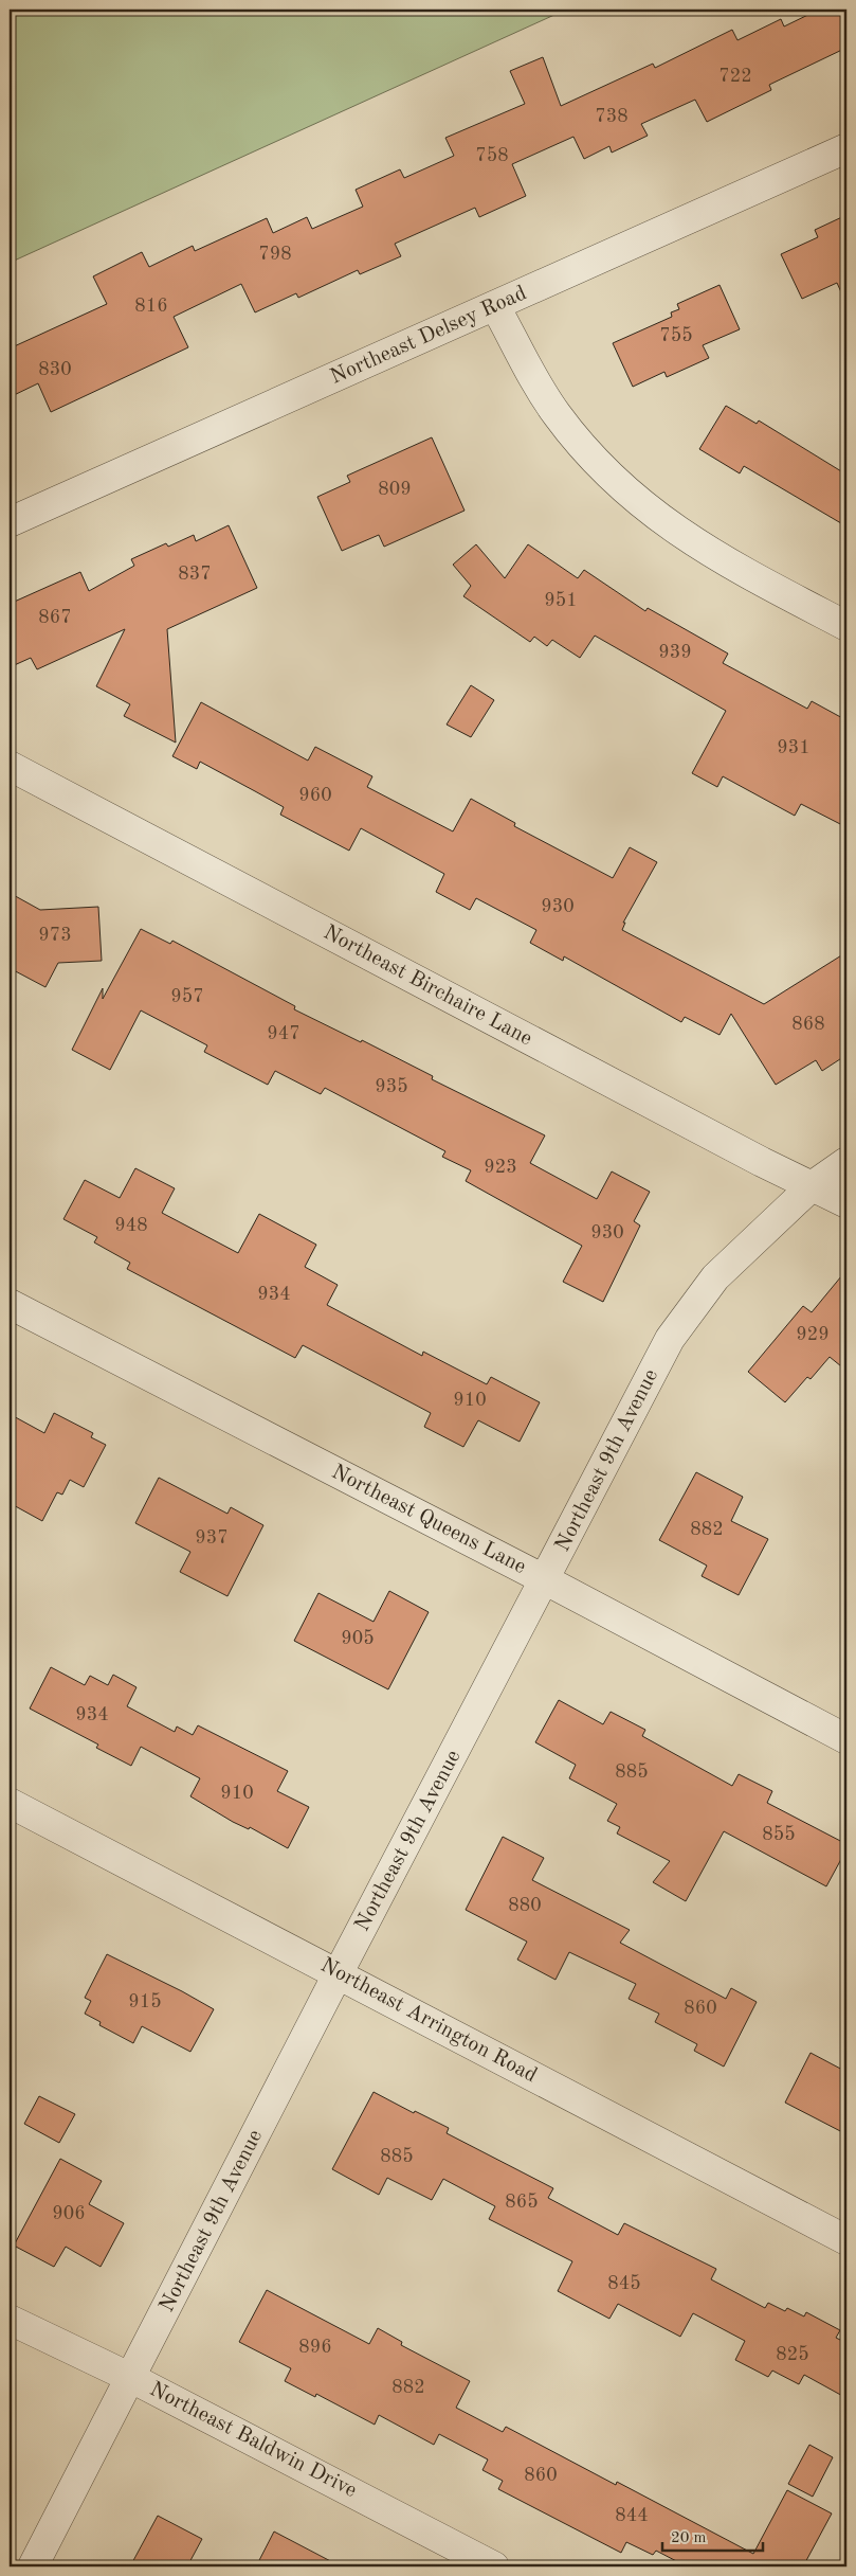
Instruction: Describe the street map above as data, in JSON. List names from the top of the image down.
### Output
{
  "streets": {
    "street": [
      "Northeast Delsey Road",
      "Northeast Birchaire Lane",
      "Northeast 9th Avenue",
      "Northeast Queens Lane",
      "Northeast Arrington Road",
      "Northeast Baldwin Drive"
    ]
  },
  "crossings": [
    ["Northeast Birchaire Lane", "Northeast 9th Avenue"],
    ["Northeast 9th Avenue", "Northeast Queens Lane"],
    ["Northeast 9th Avenue", "Northeast Arrington Road"],
    ["Northeast 9th Avenue", "Northeast Baldwin Drive"]
  ],
  "house_numbers": [
    "722",
    "738",
    "758",
    "798",
    "816",
    "755",
    "830",
    "809",
    "837",
    "951",
    "867",
    "939",
    "931",
    "960",
    "930",
    "973",
    "957",
    "868",
    "947",
    "935",
    "923",
    "948",
    "930",
    "934",
    "929",
    "910",
    "882",
    "937",
    "905",
    "934",
    "885",
    "910",
    "855",
    "880",
    "915",
    "860",
    "885",
    "865",
    "906",
    "845",
    "896",
    "825",
    "882",
    "860",
    "844"
  ],
  "scale_bar": "20 m"
}
